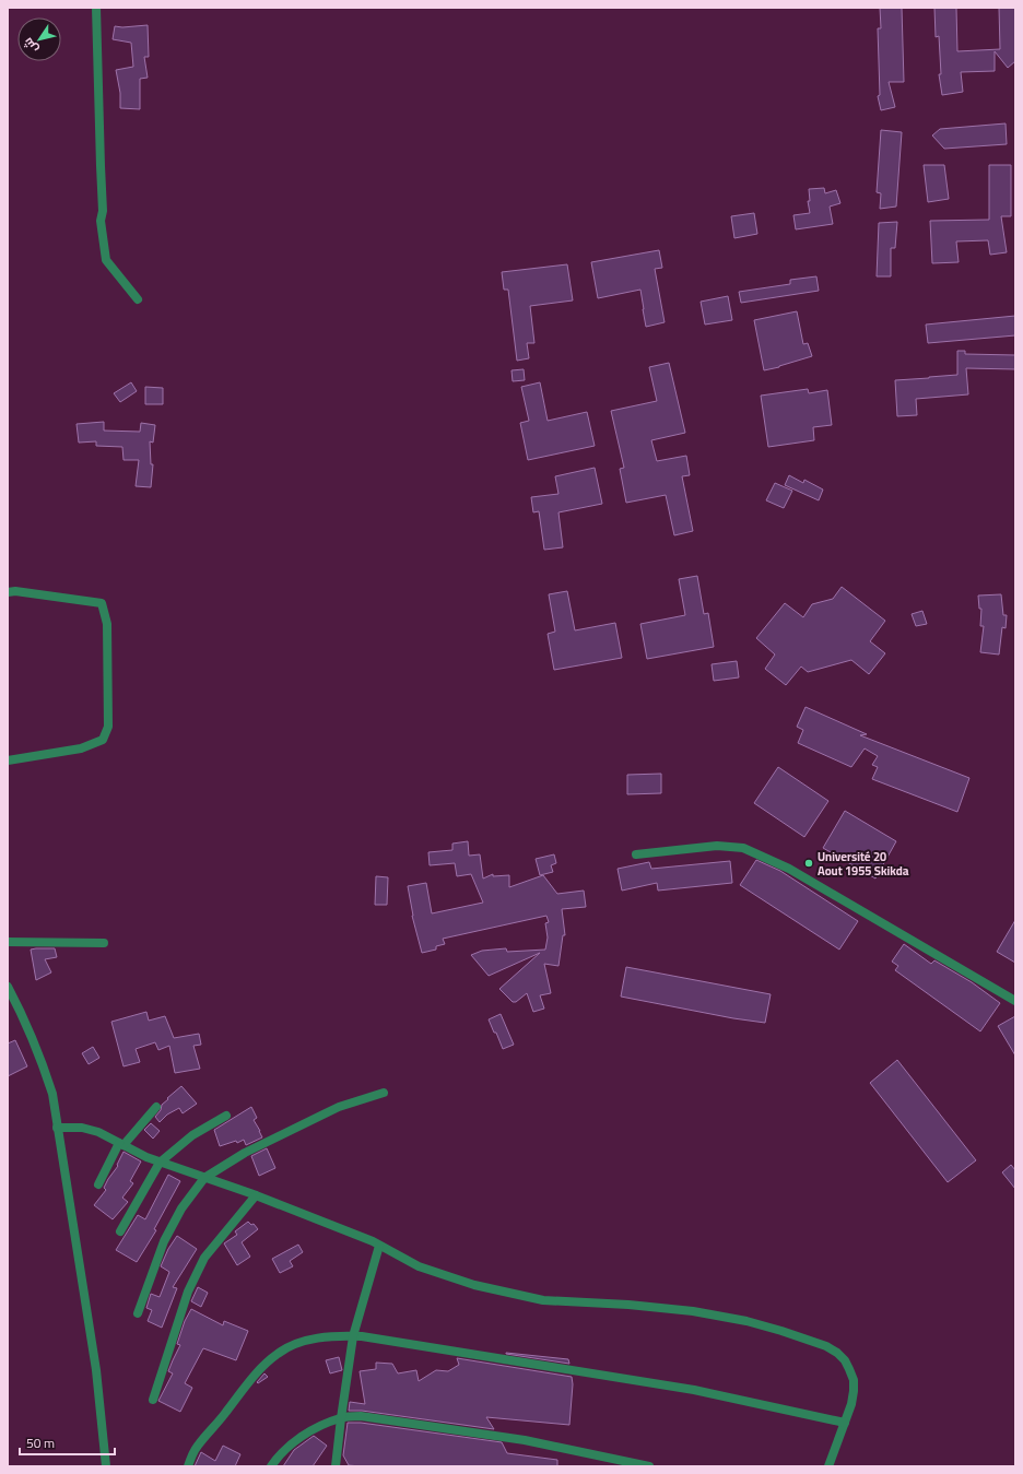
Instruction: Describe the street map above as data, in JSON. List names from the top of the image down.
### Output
{
  "places": ["Université 20 Aout 1955 Skikda"],
  "scale_bar": "50 m",
  "north": "bottom left"
}
